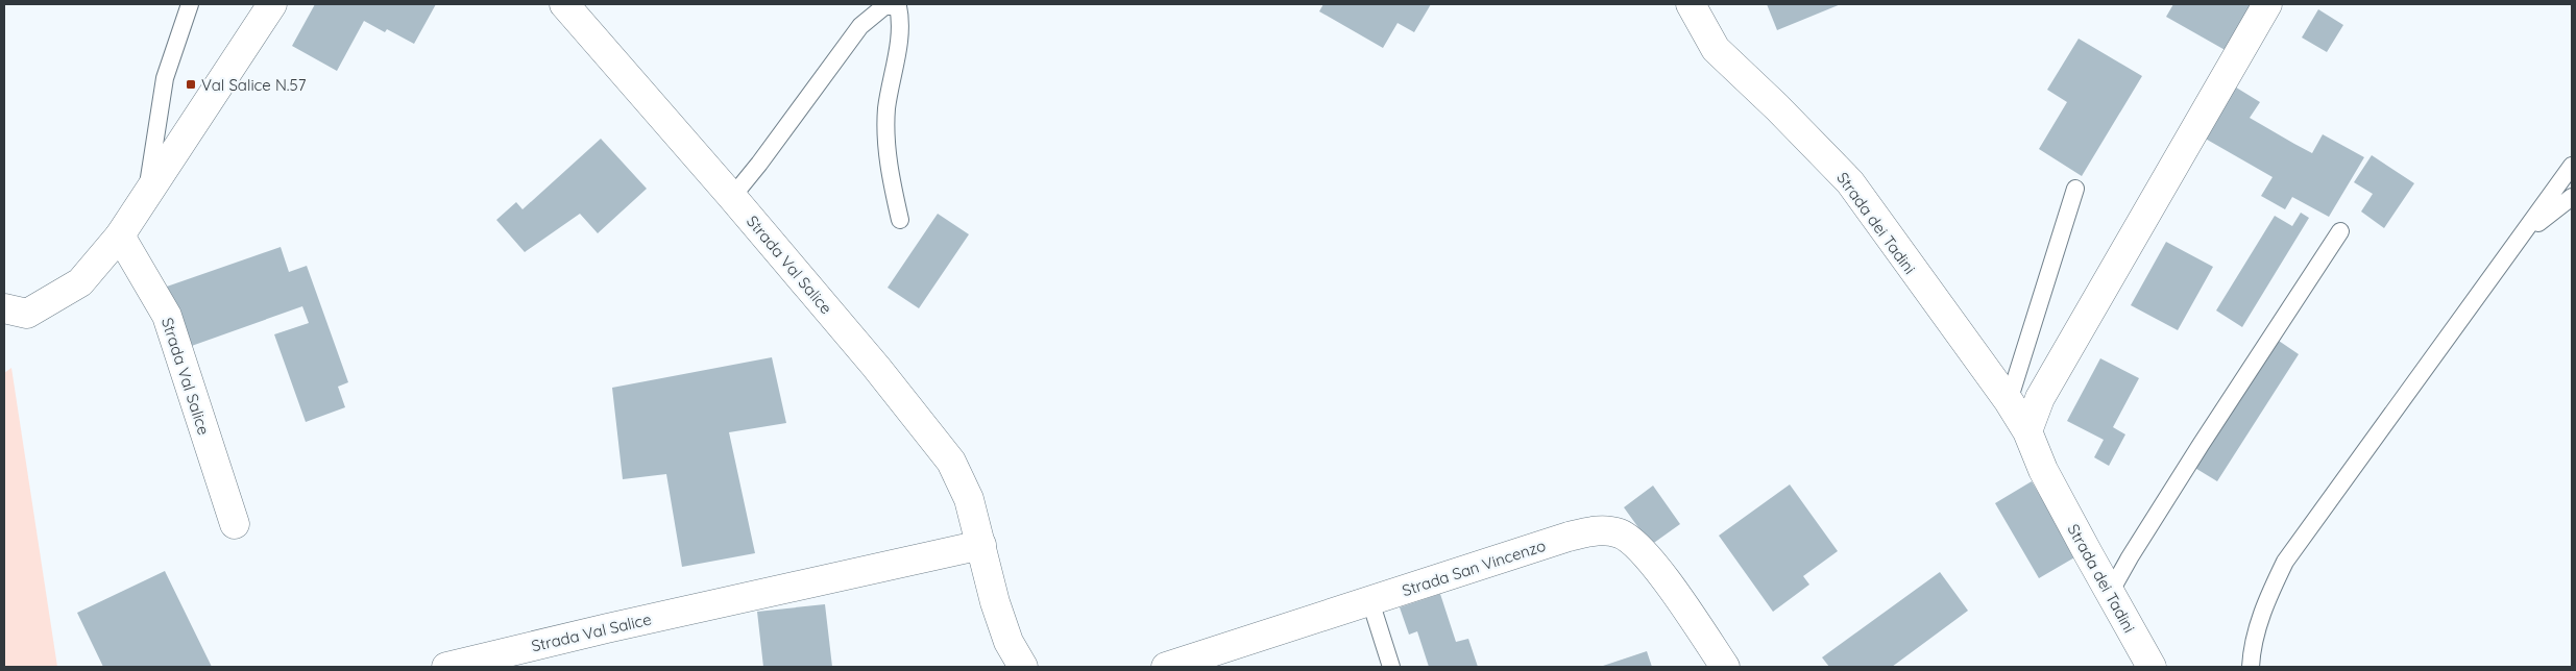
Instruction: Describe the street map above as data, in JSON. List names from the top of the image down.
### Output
{
  "streets": {
    "street": ["Strada dei Tadini", "Strada Val Salice", "Strada San Vincenzo"]
  },
  "places": {
    "transit": ["Val Salice N.57"]
  }
}
